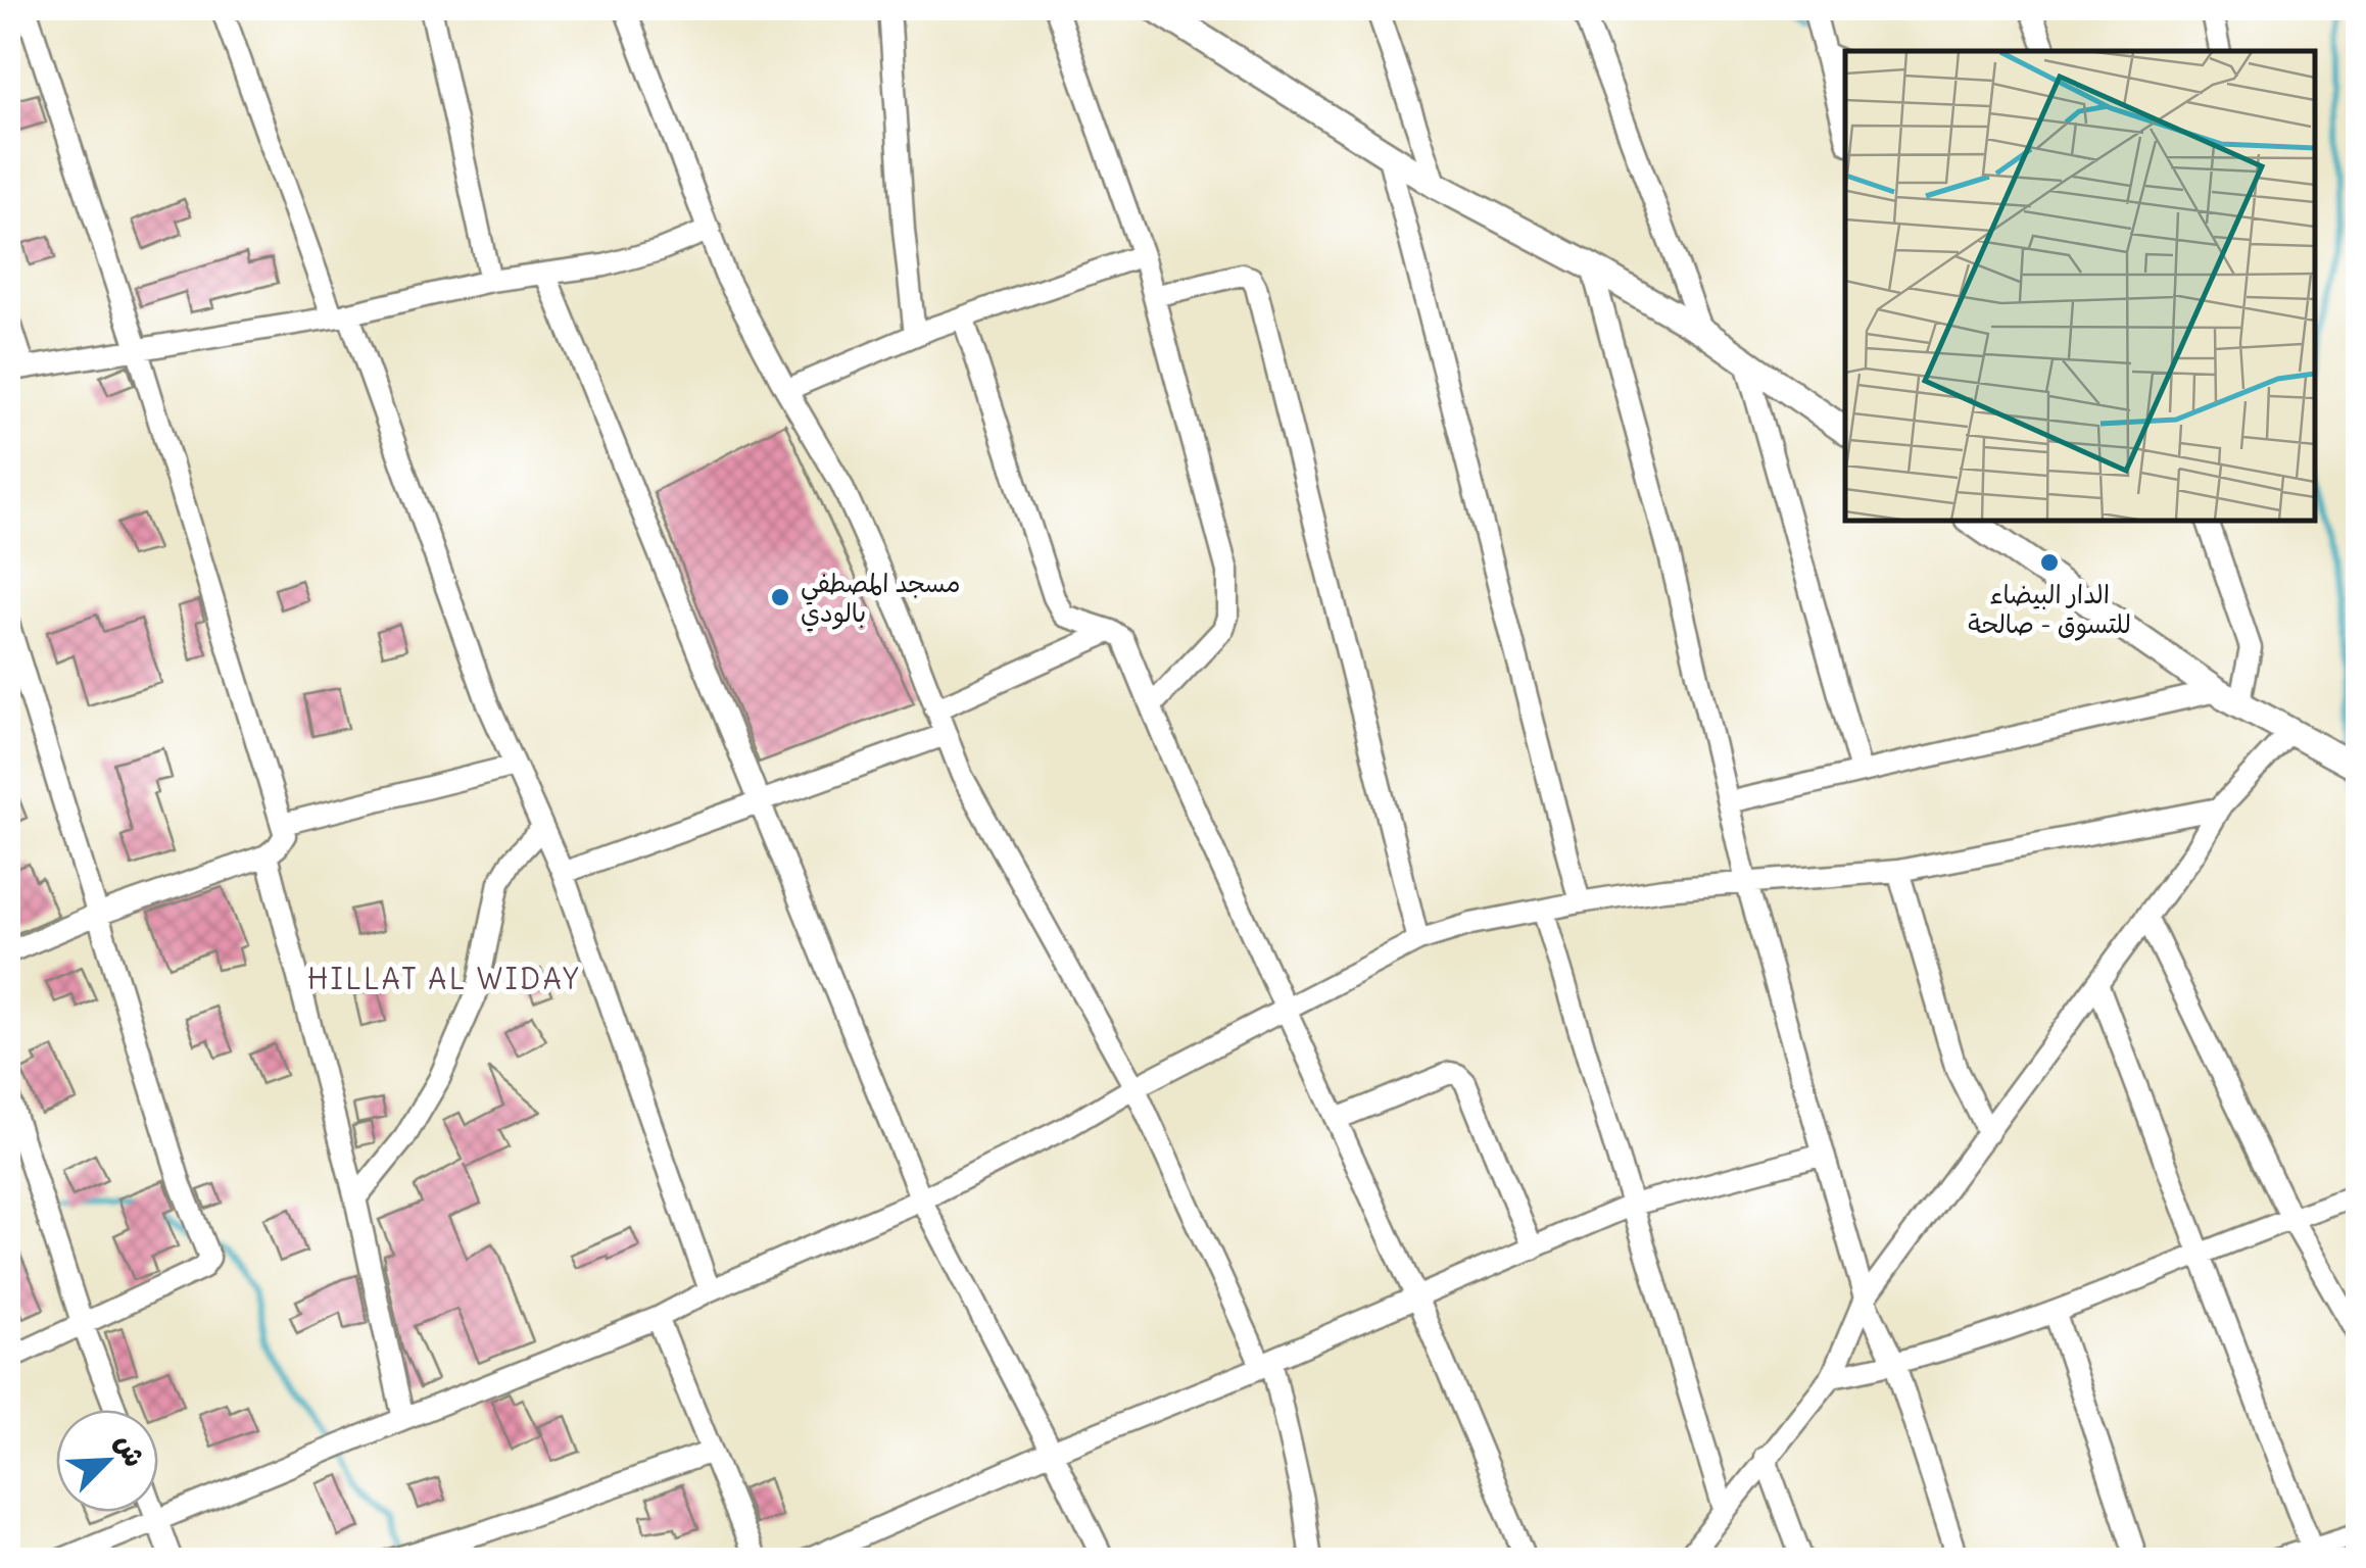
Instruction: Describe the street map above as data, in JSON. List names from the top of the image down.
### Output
{
  "districts": ["HILLAT AL WIDAY"],
  "places": ["الدار البيضاء للتسوق - صالحة", "مسجد المصطفي بالودي"],
  "north": "top right"
}
